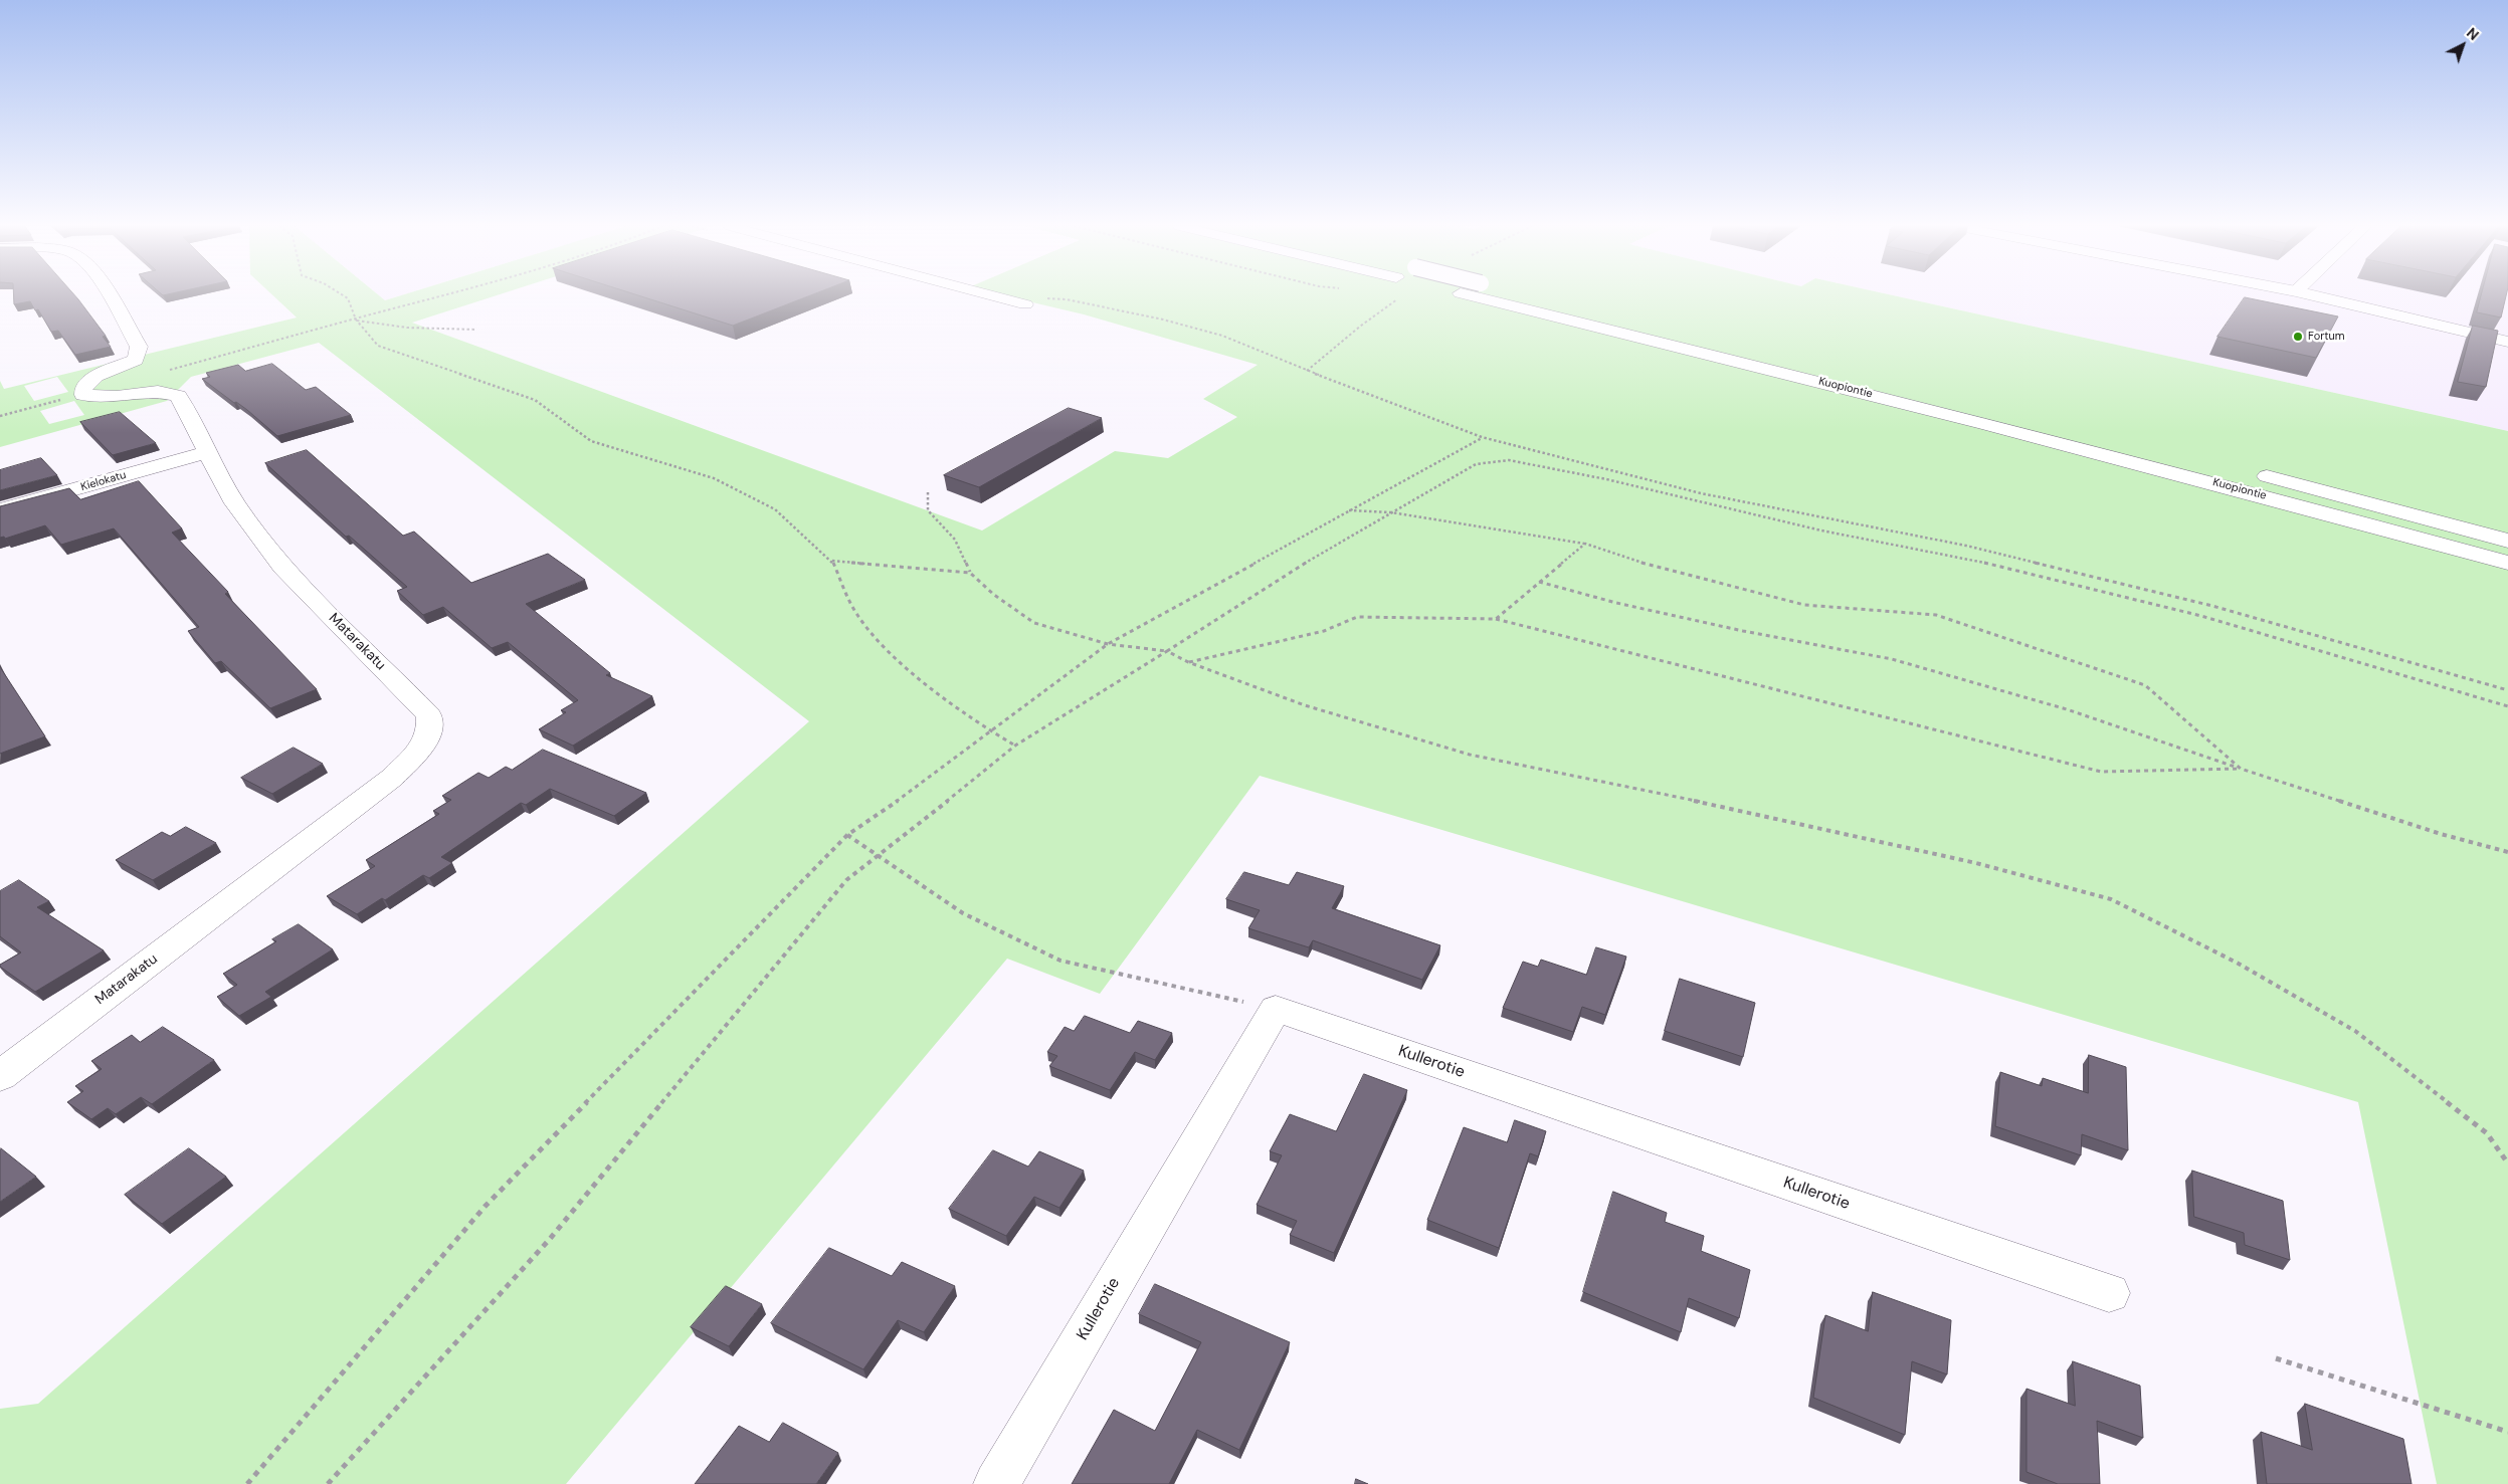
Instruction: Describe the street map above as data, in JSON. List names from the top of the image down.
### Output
{
  "streets": {
    "main road": [
      "Kuopiontie",
      "Kielokatu",
      "Matarakatu",
      "Kullerotie"
    ]
  },
  "crossings": [
    ["Kielokatu", "Matarakatu"]
  ],
  "places": ["Fortum"],
  "north": "top right"
}
